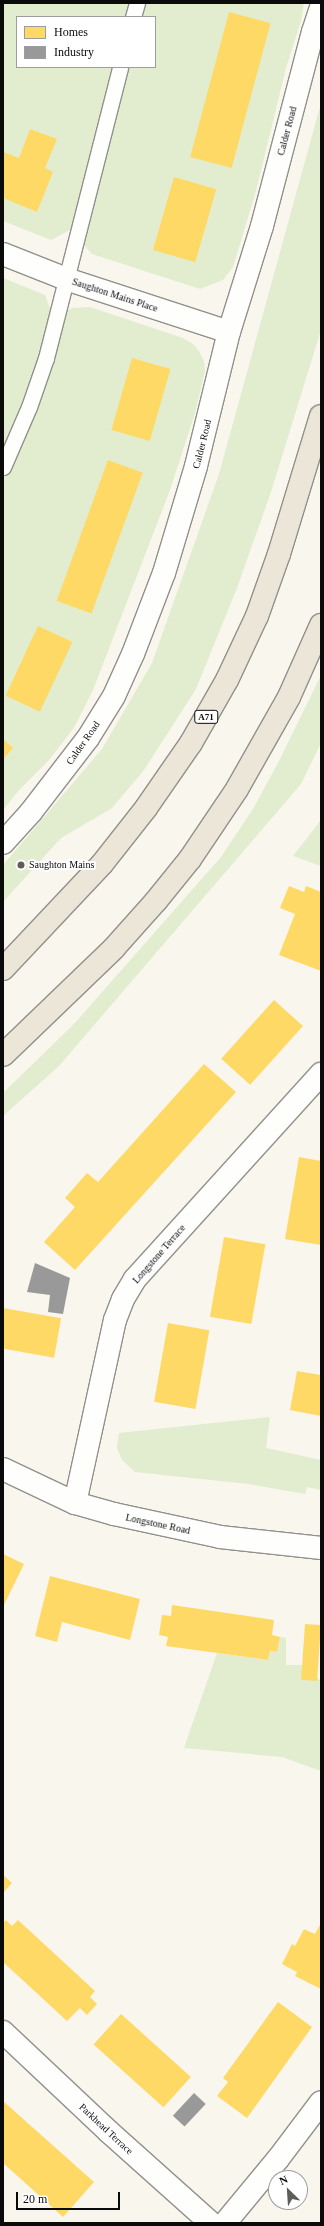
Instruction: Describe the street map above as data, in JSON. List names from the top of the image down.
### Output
{
  "streets": {
    "main road": ["A71"],
    "street": [
      "Calder Road",
      "Saughton Mains Place",
      "Longstone Terrace",
      "Longstone Road",
      "Parkhead Terrace"
    ]
  },
  "crossings": [
    ["Calder Road", "Saughton Mains Place"],
    ["Longstone Terrace", "Longstone Road"]
  ],
  "places": ["Saughton Mains"],
  "legend": ["Homes", "Industry"],
  "scale_bar": "20 m",
  "north": "top left"
}
